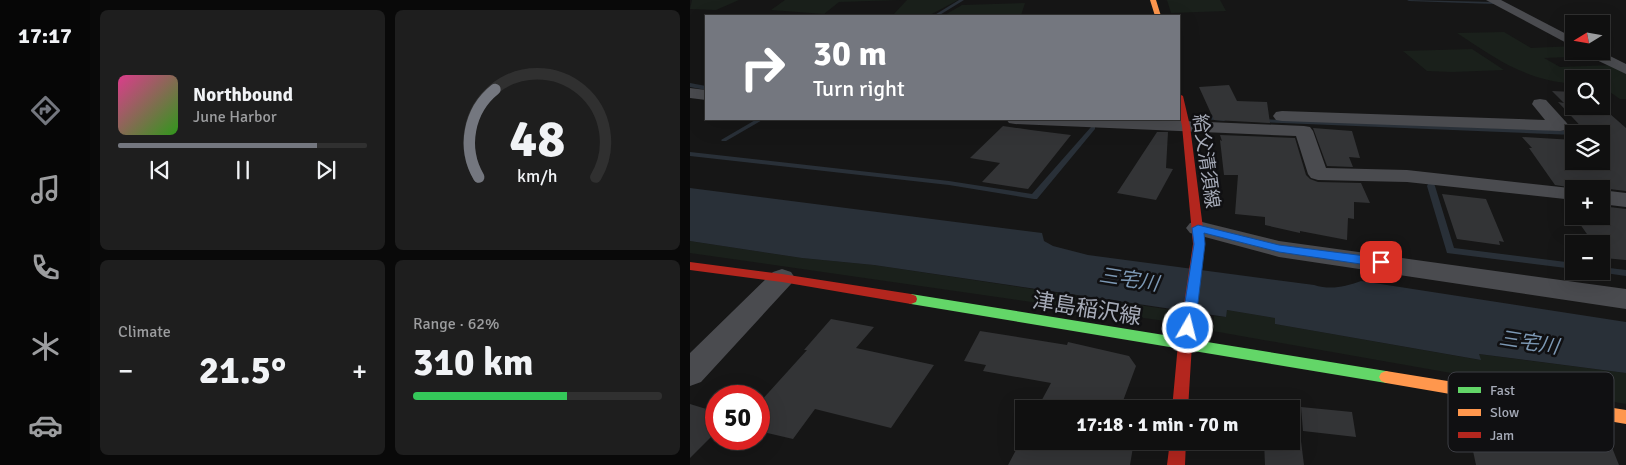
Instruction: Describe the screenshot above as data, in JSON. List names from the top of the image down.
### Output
{
  "streets": {
    "main road": ["給父清須線", "津島稲沢線"]
  },
  "crossings": [
    ["給父清須線", "津島稲沢線"]
  ],
  "water": ["三宅川"],
  "legend": ["Fast", "Slow", "Jam"],
  "north": "left",
  "page": {
    "tabs": "17:17",
    "map_buttons": ["+", "−"],
    "turn": ["30 m", "Turn right"],
    "song": ["Northbound", "June Harbor"],
    "tile": [
      "Climate",
      ["Range · 62%", "310 km"]
    ],
    "heat": ["−", "21.5°", "+"],
    "limit": "50",
    "trip": "17:18 · 1 min · 70 m",
    "gauge": ["48", "km/h"]
  }
}
